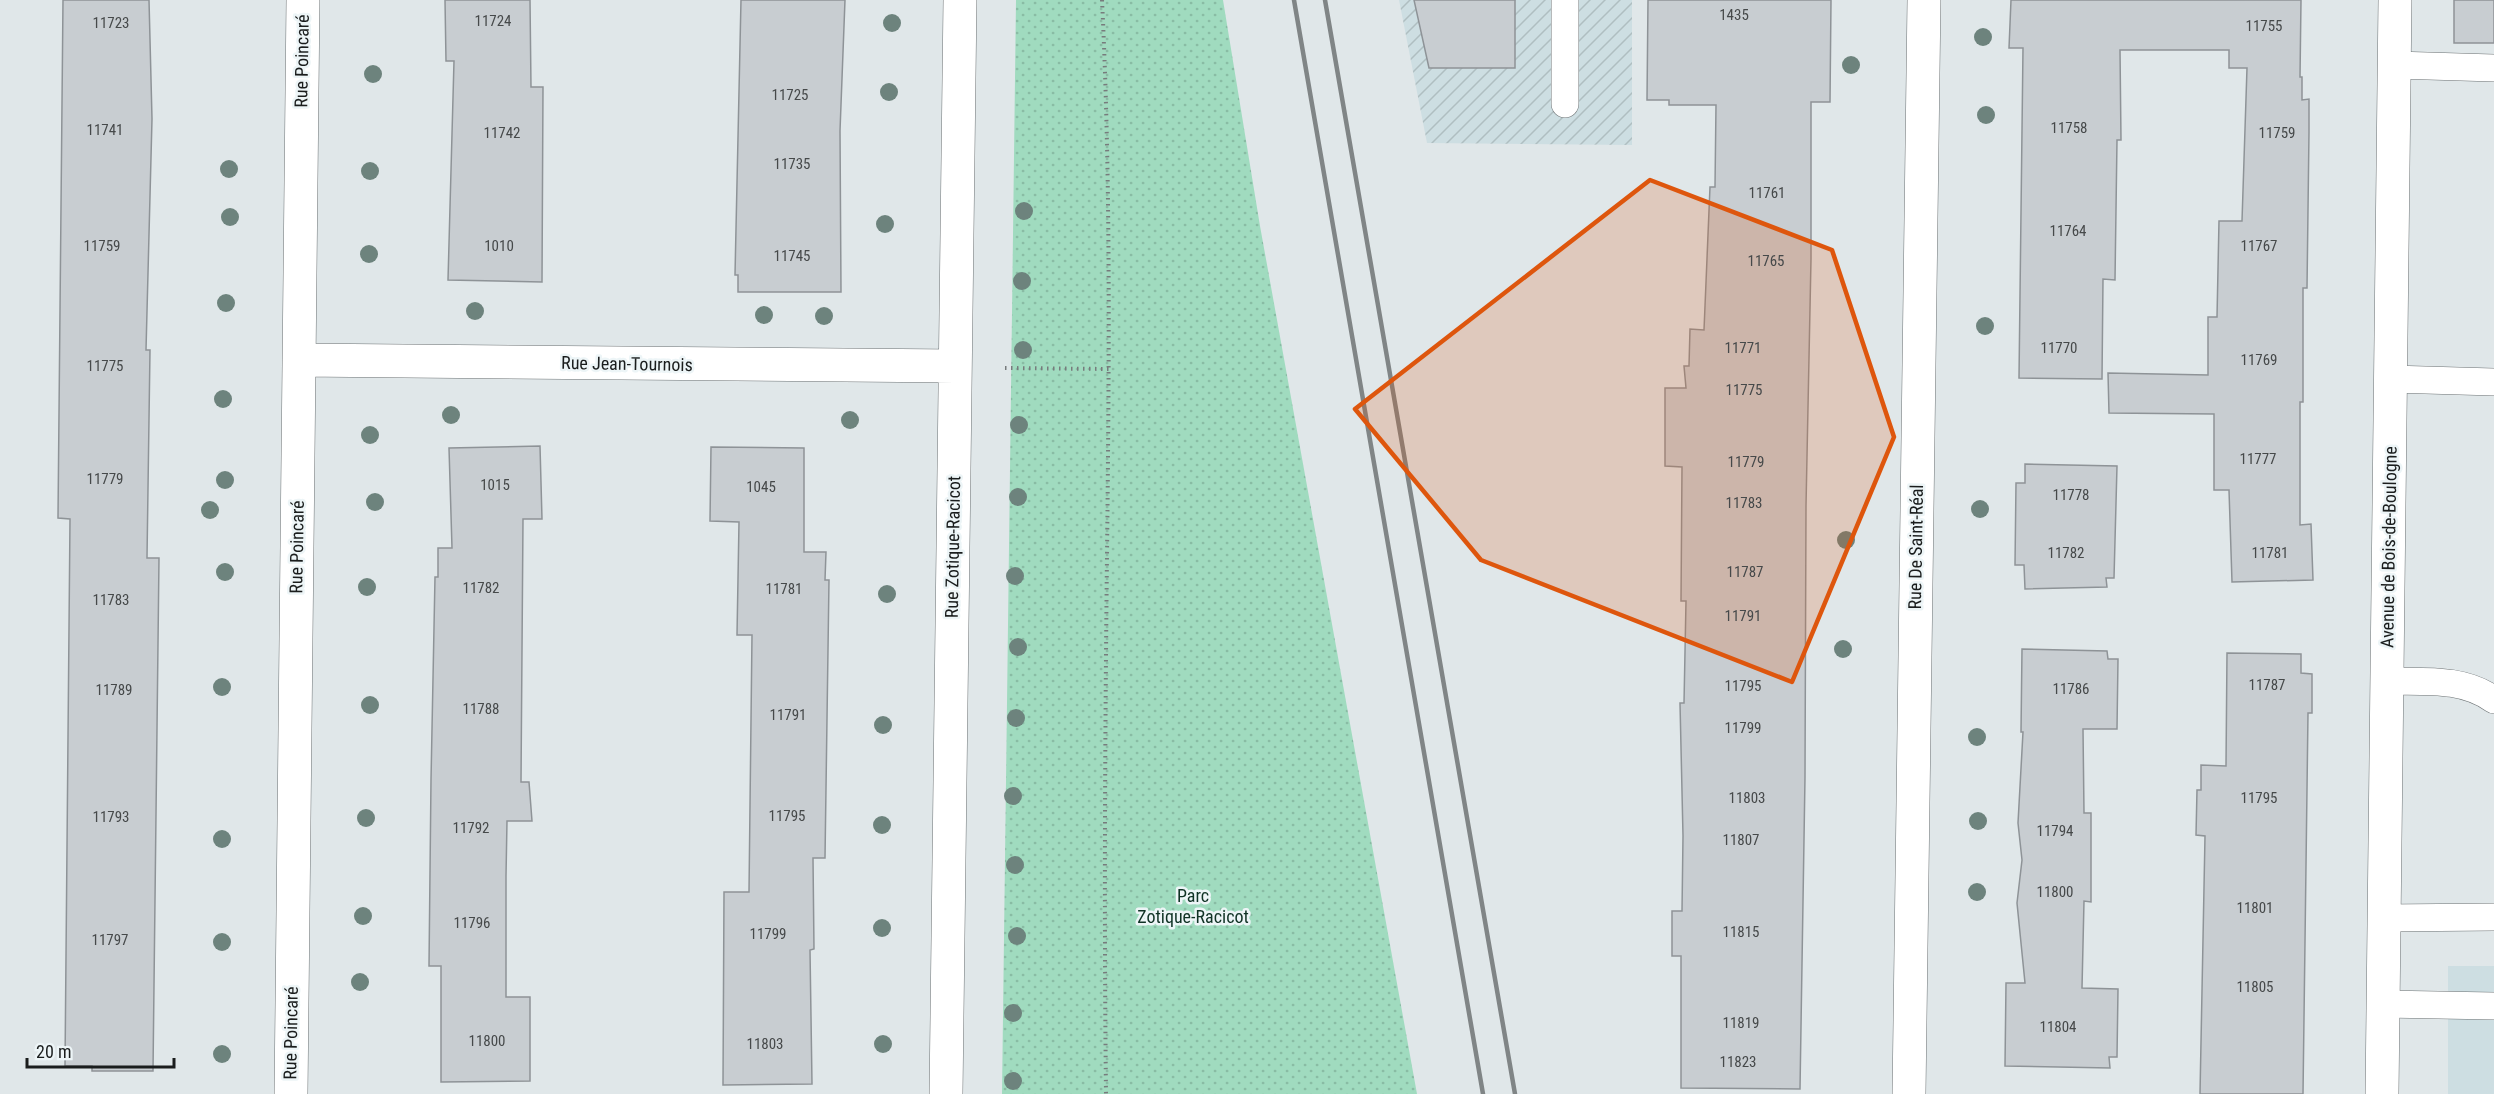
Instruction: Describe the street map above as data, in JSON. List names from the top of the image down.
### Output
{
  "streets": {
    "street": [
      "Rue Poincaré",
      "Rue Jean-Tournois",
      "Rue Zotique-Racicot",
      "Rue De Saint-Réal",
      "Avenue de Bois-de-Boulogne"
    ]
  },
  "crossings": [
    ["Rue Poincaré", "Rue Jean-Tournois"],
    ["Rue Jean-Tournois", "Rue Zotique-Racicot"]
  ],
  "parks": ["Parc Zotique-Racicot"],
  "house_numbers": [
    "1435",
    "11724",
    "11723",
    "11755",
    "11725",
    "11758",
    "11741",
    "11742",
    "11759",
    "11735",
    "11761",
    "11764",
    "11759",
    "1010",
    "11767",
    "11745",
    "11765",
    "11771",
    "11770",
    "11769",
    "11775",
    "11775",
    "11777",
    "11779",
    "11779",
    "1015",
    "1045",
    "11778",
    "11783",
    "11782",
    "11781",
    "11787",
    "11782",
    "11781",
    "11783",
    "11791",
    "11787",
    "11795",
    "11786",
    "11789",
    "11788",
    "11791",
    "11799",
    "11803",
    "11795",
    "11795",
    "11793",
    "11792",
    "11794",
    "11807",
    "11800",
    "11801",
    "11796",
    "11815",
    "11799",
    "11797",
    "11805",
    "11819",
    "11804",
    "11800",
    "11803",
    "11823"
  ],
  "scale_bar": "20 m"
}
